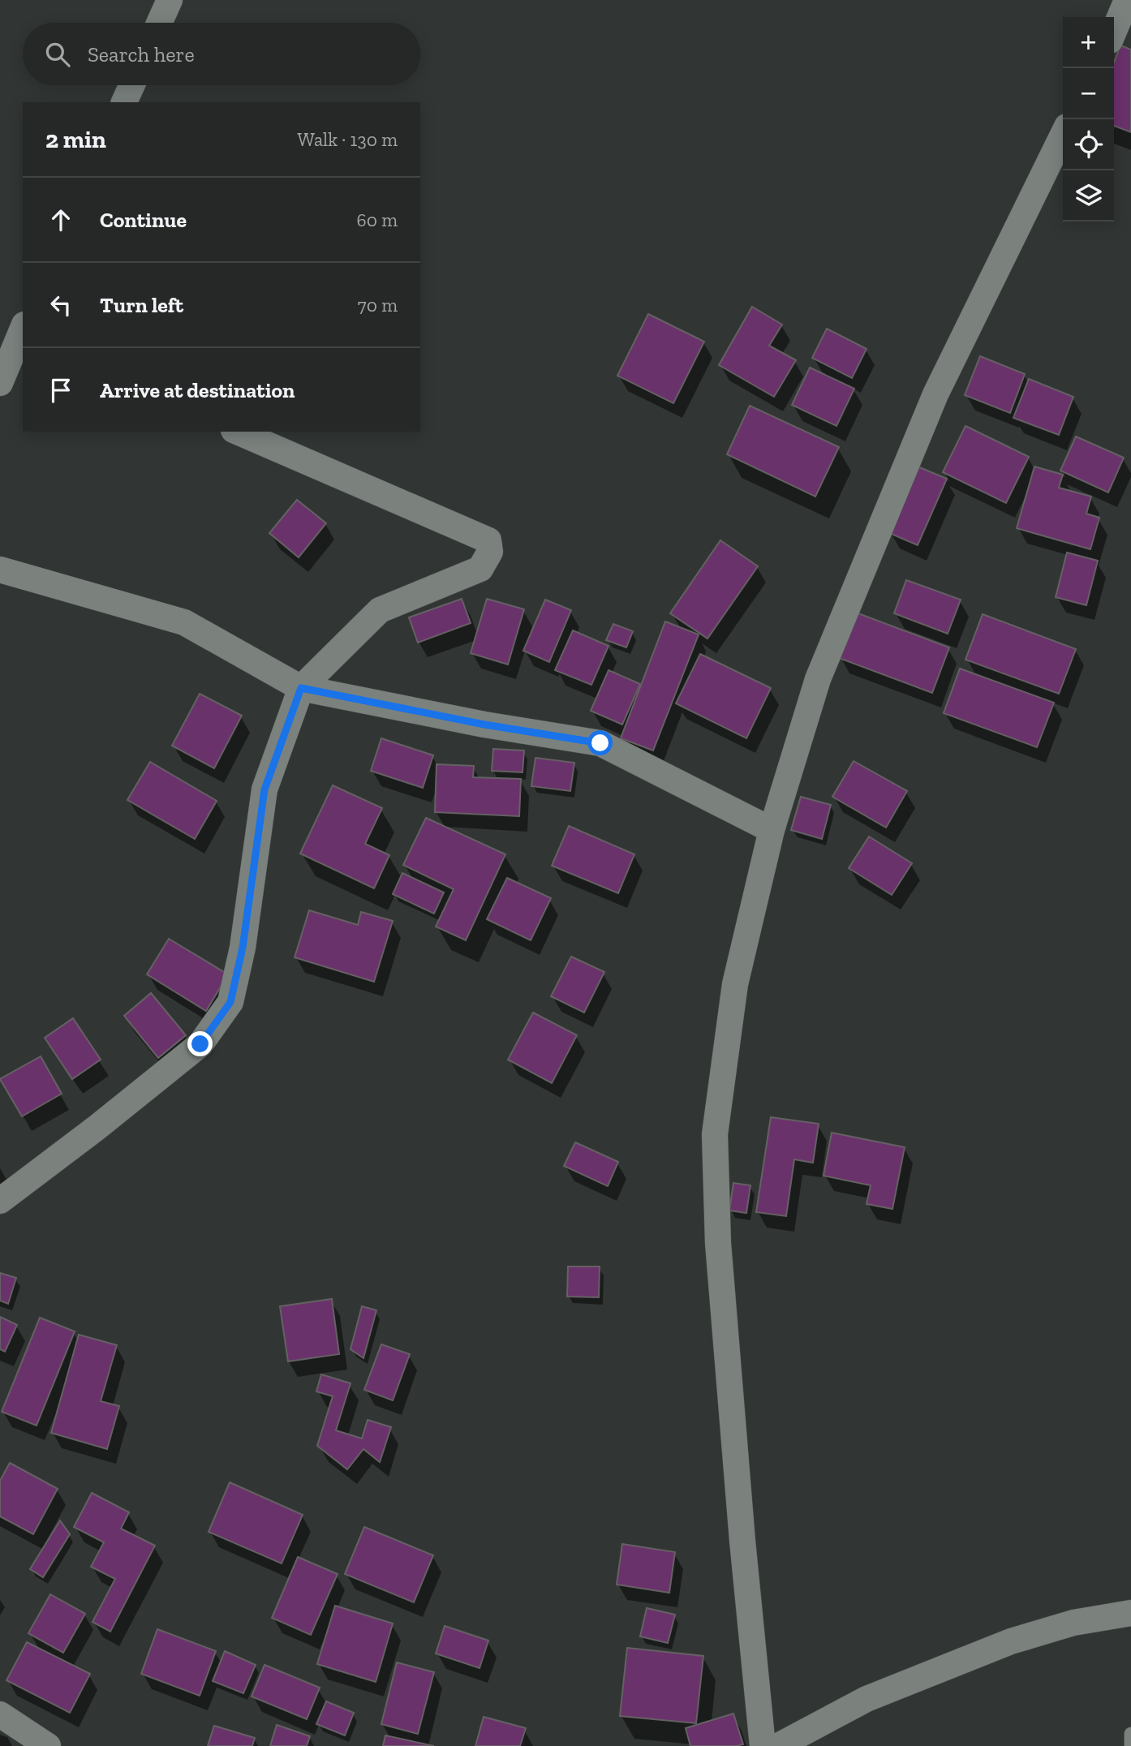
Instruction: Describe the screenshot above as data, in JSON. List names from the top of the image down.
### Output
{
  "page": {
    "map_buttons": ["+", "−"],
    "search": "Search here",
    "heading": ["2 min", "Walk · 130 m"],
    "list": [
      ["Continue", "60 m"],
      ["Turn left", "70 m"],
      "Arrive at destination"
    ]
  }
}
